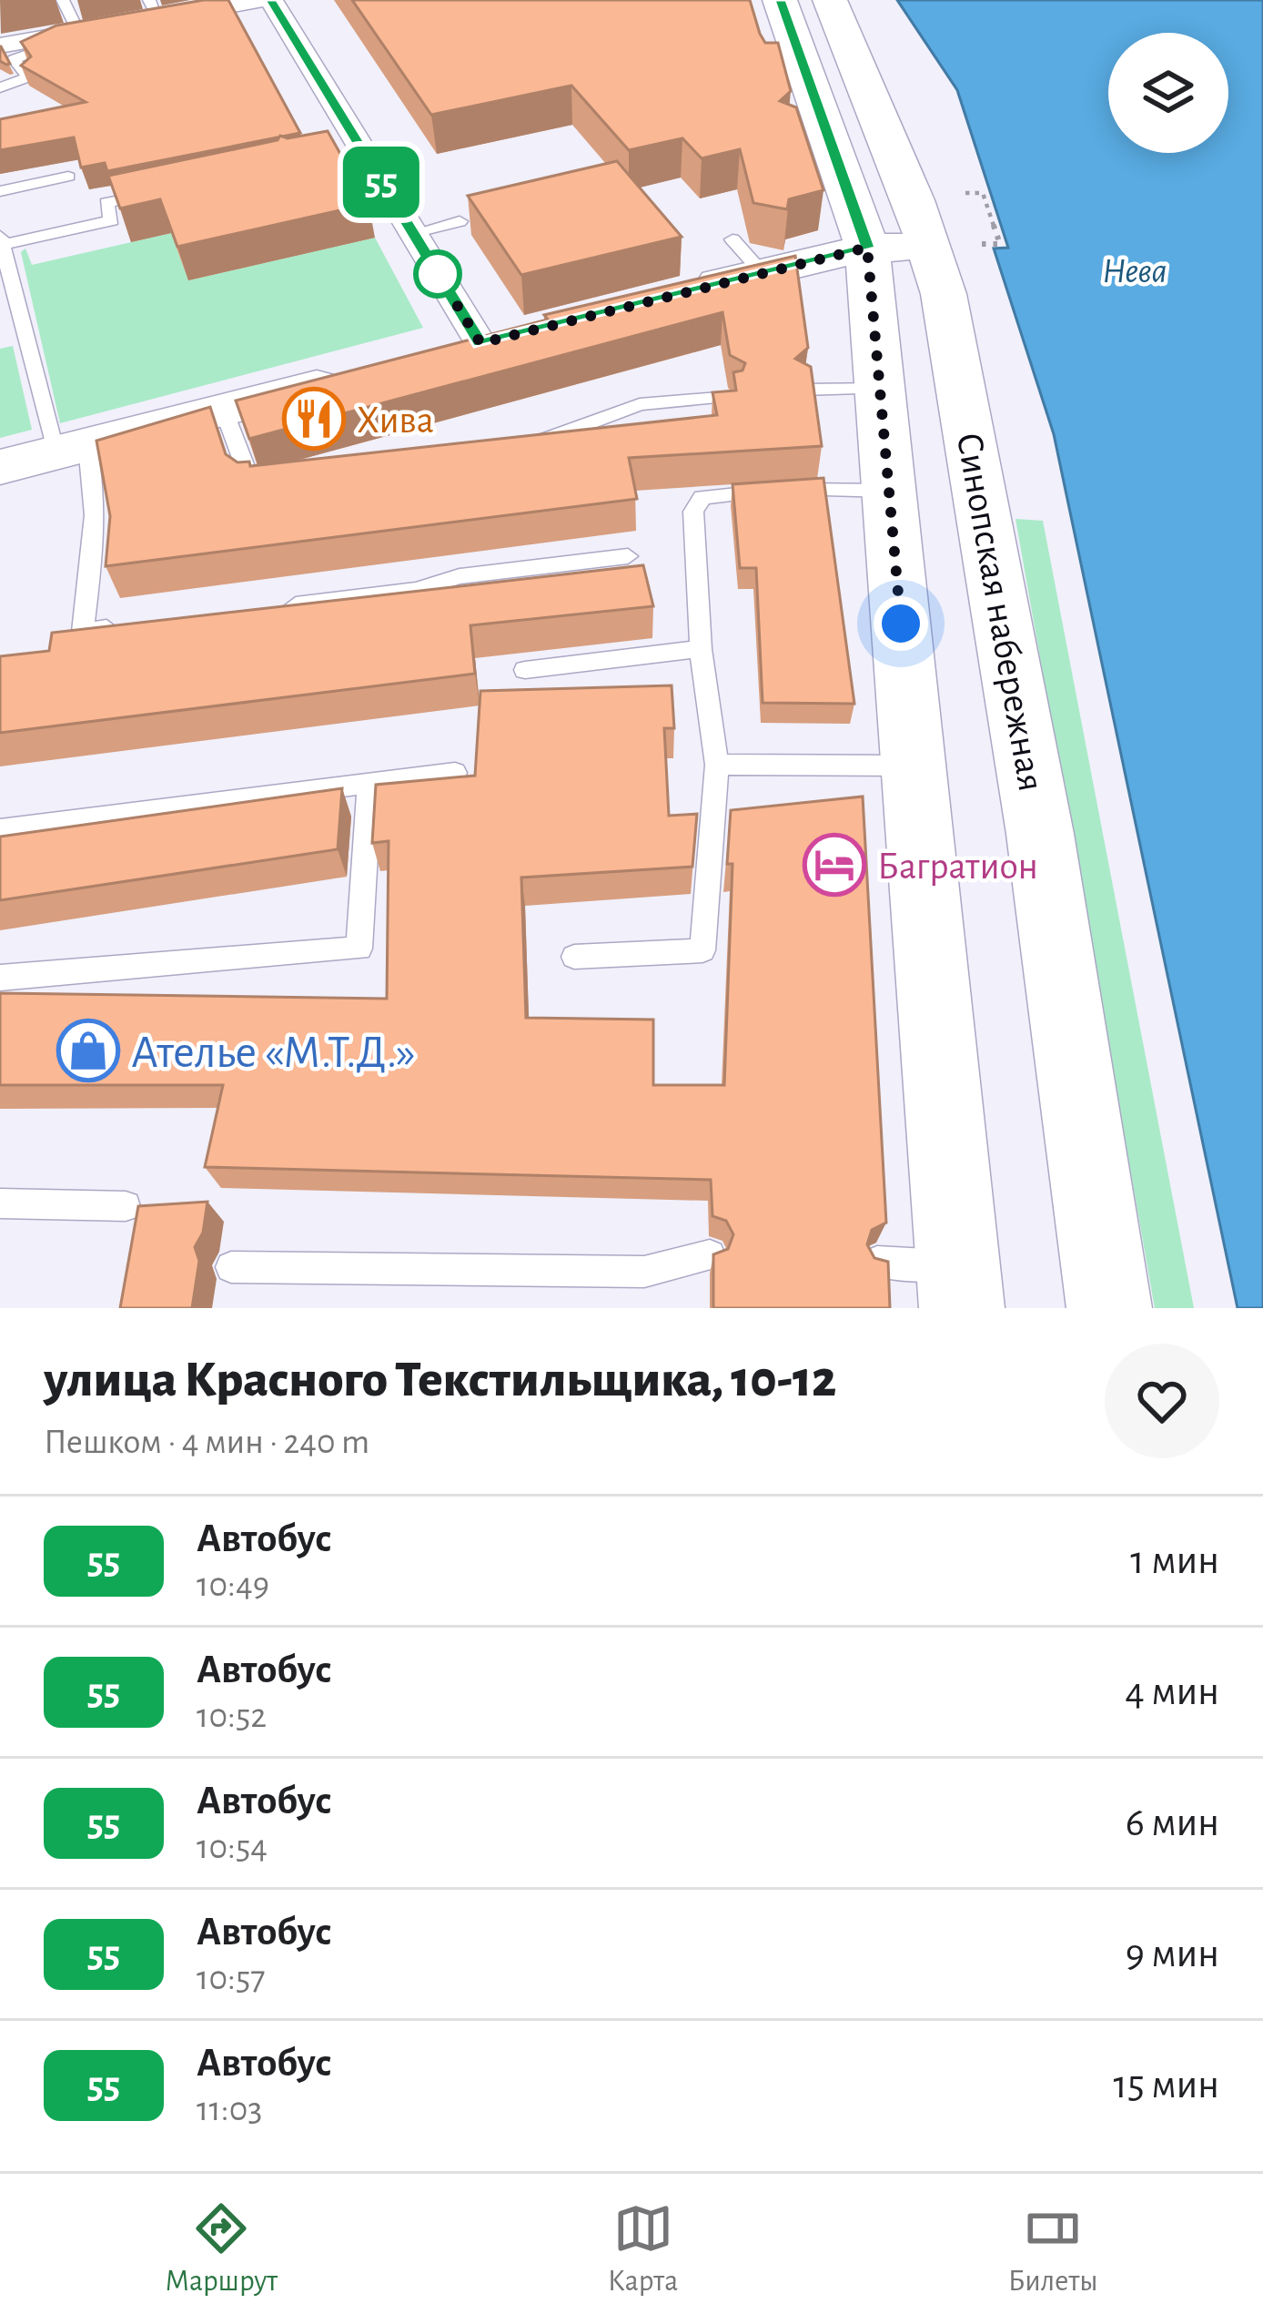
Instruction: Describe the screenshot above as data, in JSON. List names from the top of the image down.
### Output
{
  "streets": {
    "main road": ["Синопская набережная"]
  },
  "water": ["Нева"],
  "places": {
    "restaurant": ["Хива"],
    "hotel": ["Багратион"],
    "shop": ["Ателье «М.Т.Д.»"]
  },
  "lines": ["bus line 55"],
  "page": {
    "on_map": "55",
    "heading": ["улица Красного Текстильщика, 10-12", "Пешком · 4 мин · 240 m"],
    "list": [
      {
        "mark": "55",
        "name": "Автобус",
        "note": "10:49",
        "value": "1 мин"
      },
      {
        "mark": "55",
        "name": "Автобус",
        "note": "10:52",
        "value": "4 мин"
      },
      {
        "mark": "55",
        "name": "Автобус",
        "note": "10:54",
        "value": "6 мин"
      },
      {
        "mark": "55",
        "name": "Автобус",
        "note": "10:57",
        "value": "9 мин"
      },
      {
        "mark": "55",
        "name": "Автобус",
        "note": "11:03",
        "value": "15 мин"
      }
    ],
    "tabs": ["Маршрут", "Карта", "Билеты"]
  }
}
